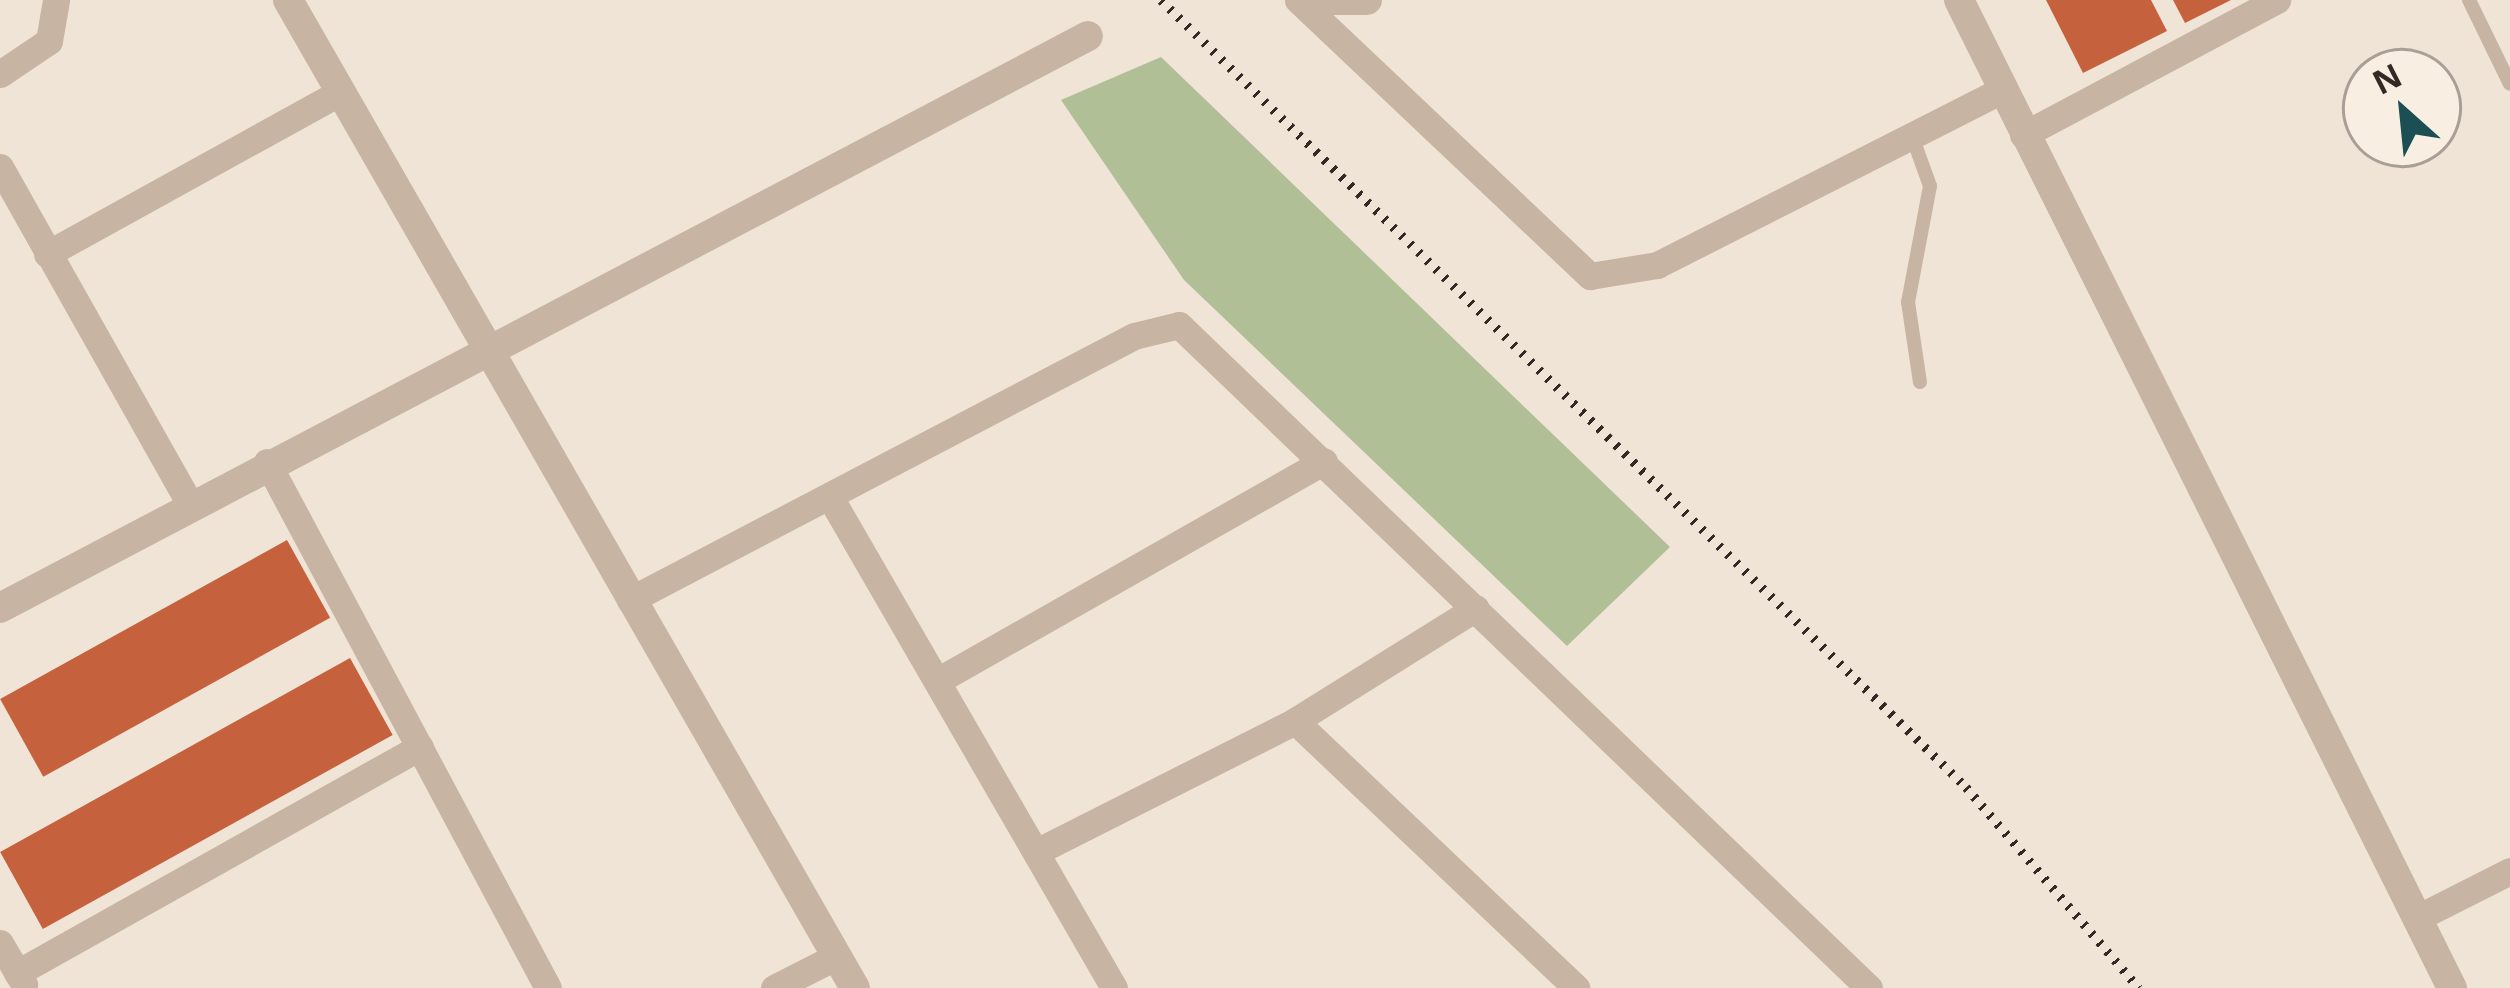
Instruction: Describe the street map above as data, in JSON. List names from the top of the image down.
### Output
{
  "north": "top left"
}
